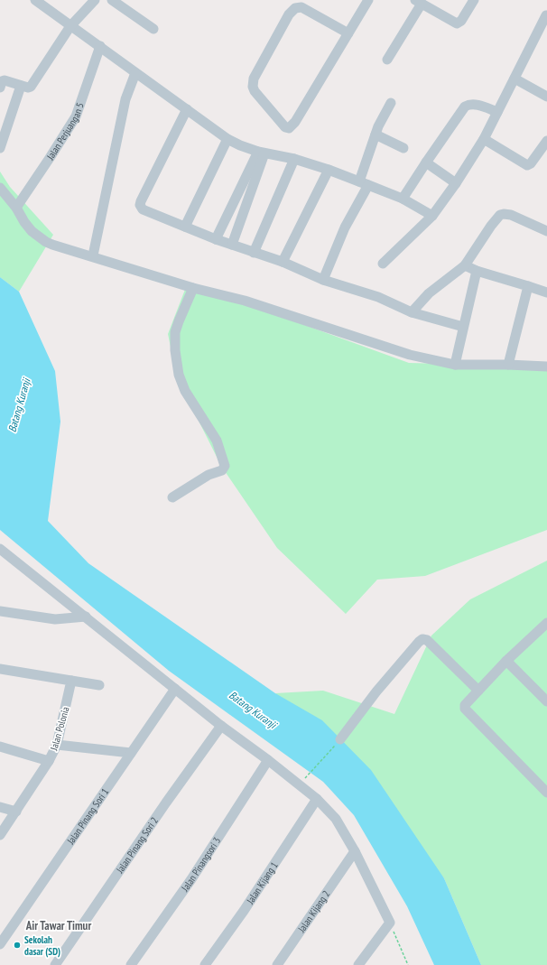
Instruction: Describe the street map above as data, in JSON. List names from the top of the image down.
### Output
{
  "streets": {
    "street": [
      "Jalan Perjuangan 5",
      "Jalan Polonia",
      "Jalan Pinang Sori 1",
      "Jalan Pinang Sori 2",
      "Jalan Pinangsori 3",
      "Jalan Kijang 1",
      "Jalan Kijang 2"
    ]
  },
  "districts": ["Air Tawar Timur"],
  "water": ["Batang Kuranji"],
  "places": ["Sekolah dasar (SD)"]
}
